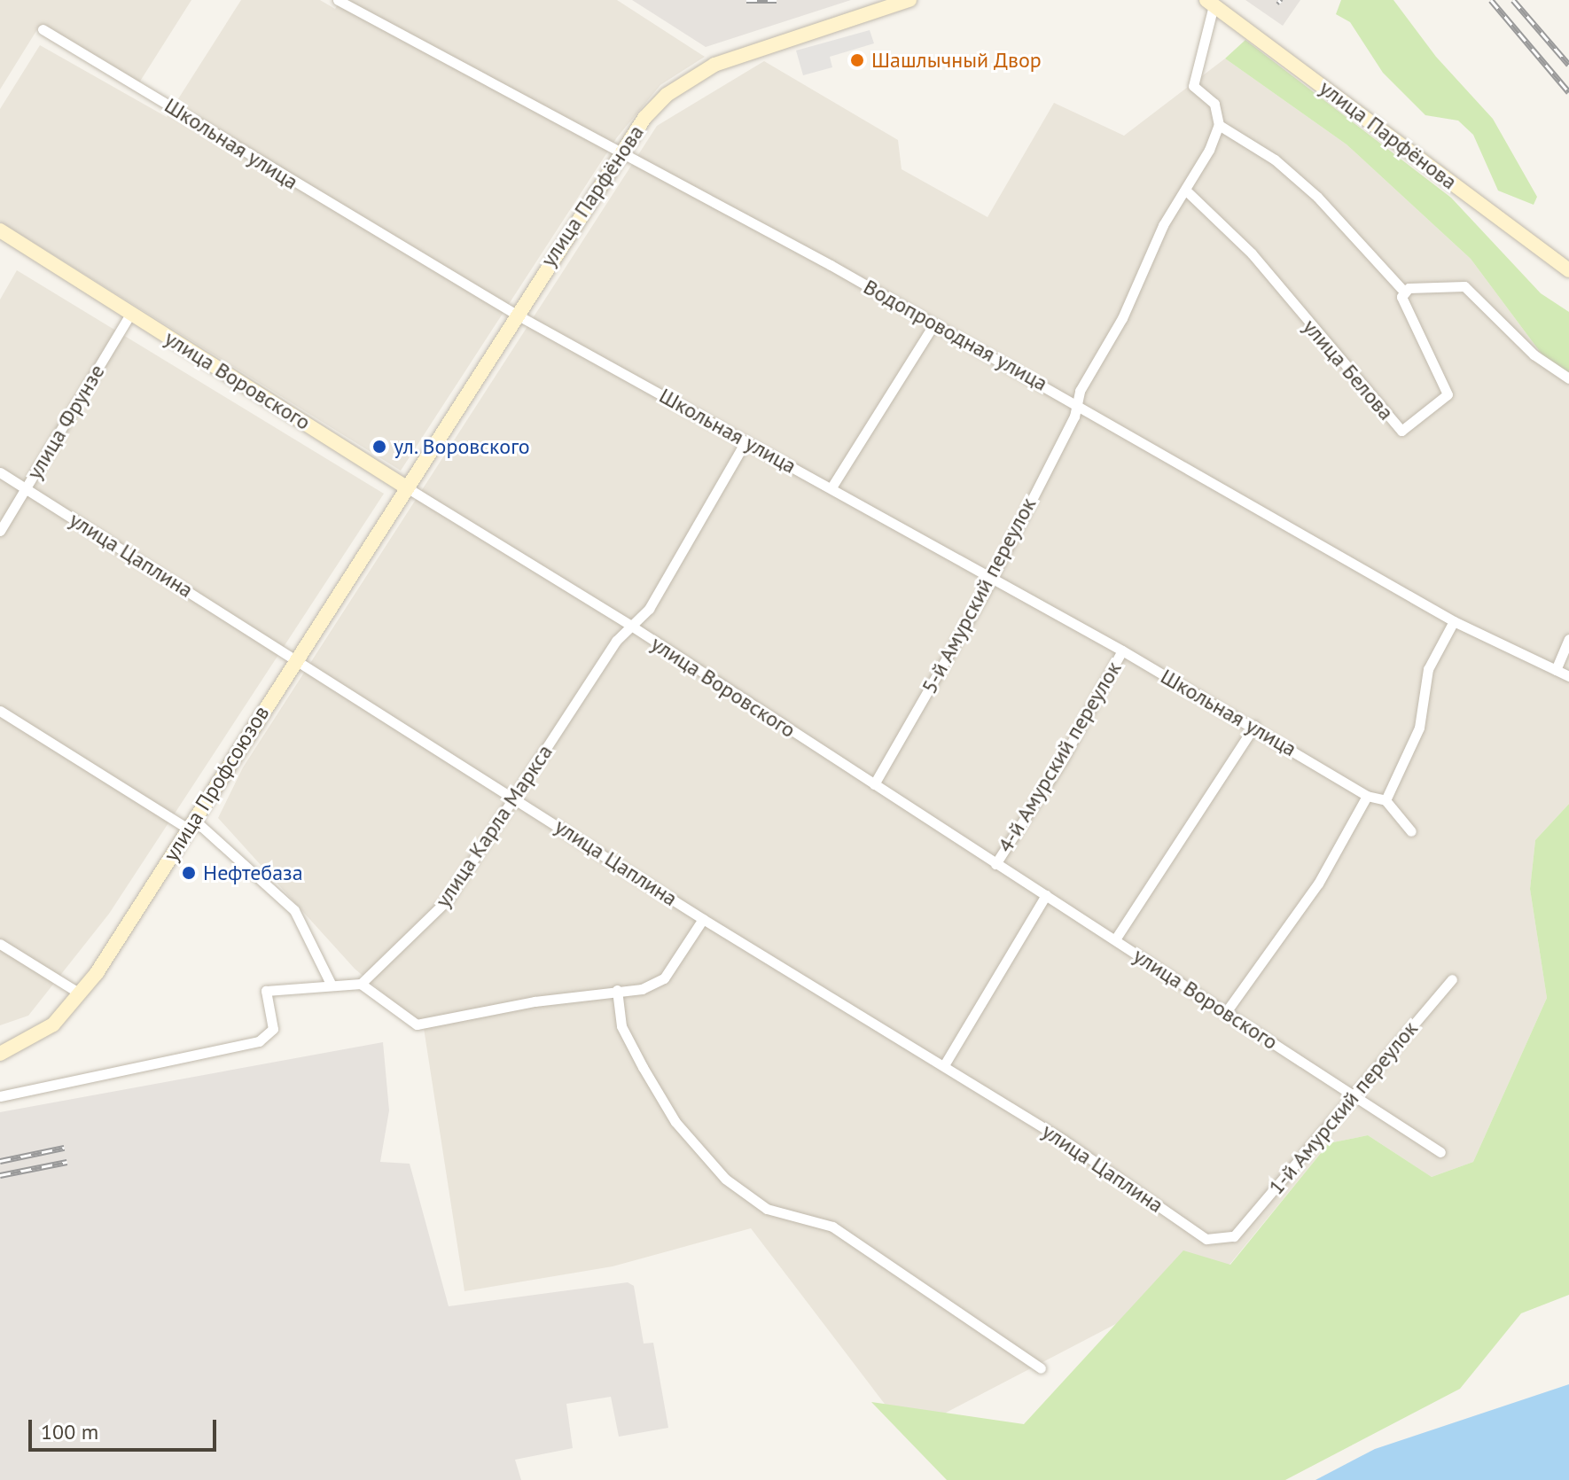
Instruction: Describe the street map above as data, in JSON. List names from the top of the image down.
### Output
{
  "streets": {
    "main road": ["улица Парфёнова", "улица Воровского", "улица Профсоюзов"],
    "street": [
      "Школьная улица",
      "Водопроводная улица",
      "улица Белова",
      "улица Фрунзе",
      "улица Цаплина",
      "5-й Амурский переулок",
      "4-й Амурский переулок",
      "улица Карла Маркса",
      "1-й Амурский переулок"
    ]
  },
  "crossings": [
    ["улица Парфёнова", "Школьная улица"],
    ["улица Парфёнова", "Водопроводная улица"],
    ["улица Парфёнова", "улица Воровского"],
    ["улица Парфёнова", "улица Профсоюзов"],
    ["Школьная улица", "5-й Амурский переулок"],
    ["Школьная улица", "4-й Амурский переулок"],
    ["Школьная улица", "улица Карла Маркса"],
    ["Водопроводная улица", "5-й Амурский переулок"],
    ["улица Белова", "5-й Амурский переулок"],
    ["улица Воровского", "улица Фрунзе"],
    ["улица Воровского", "5-й Амурский переулок"],
    ["улица Воровского", "4-й Амурский переулок"],
    ["улица Воровского", "улица Профсоюзов"],
    ["улица Воровского", "улица Карла Маркса"],
    ["улица Воровского", "1-й Амурский переулок"],
    ["улица Фрунзе", "улица Цаплина"],
    ["улица Цаплина", "улица Профсоюзов"],
    ["улица Цаплина", "улица Карла Маркса"],
    ["улица Цаплина", "1-й Амурский переулок"]
  ],
  "places": ["Шашлычный Двор", "ул. Воровского", "Нефтебаза"],
  "scale_bar": "100 m"
}
